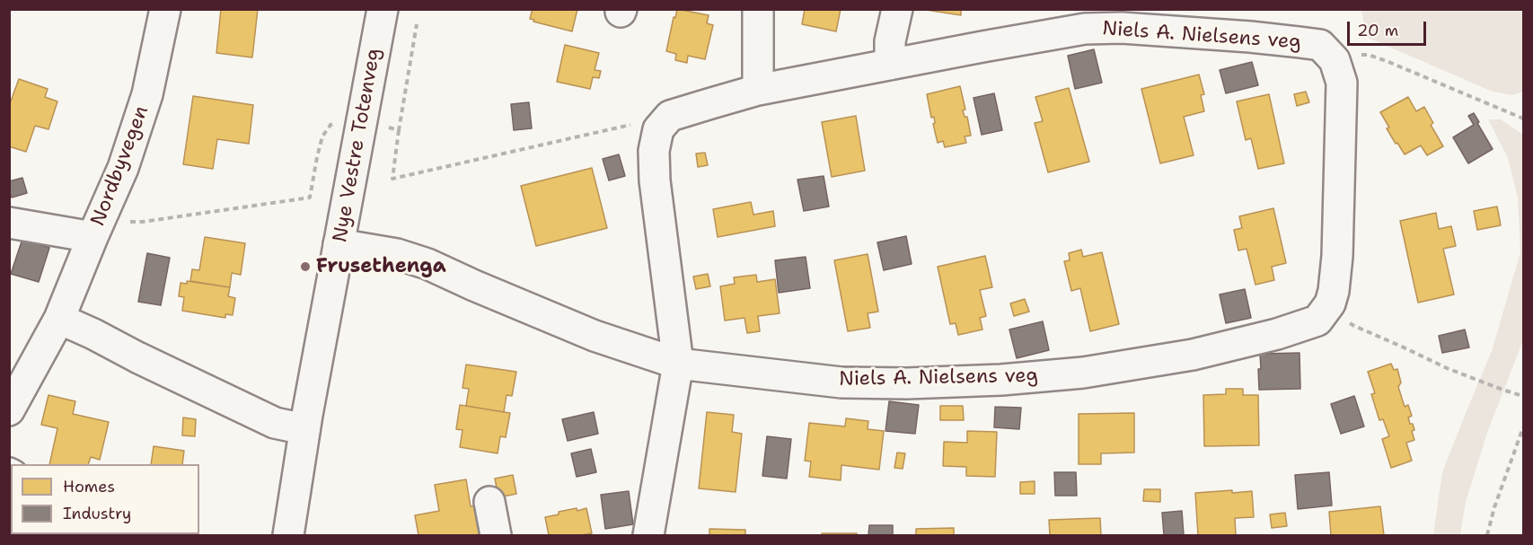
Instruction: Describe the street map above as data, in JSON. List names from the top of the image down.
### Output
{
  "streets": {
    "street": ["Niels A. Nielsens veg", "Nye Vestre Totenveg", "Nordbyvegen"]
  },
  "crossings": [
    ["Niels A. Nielsens veg", "Nye Vestre Totenveg"]
  ],
  "places": ["Frusethenga"],
  "legend": ["Homes", "Industry"],
  "scale_bar": "20 m"
}
